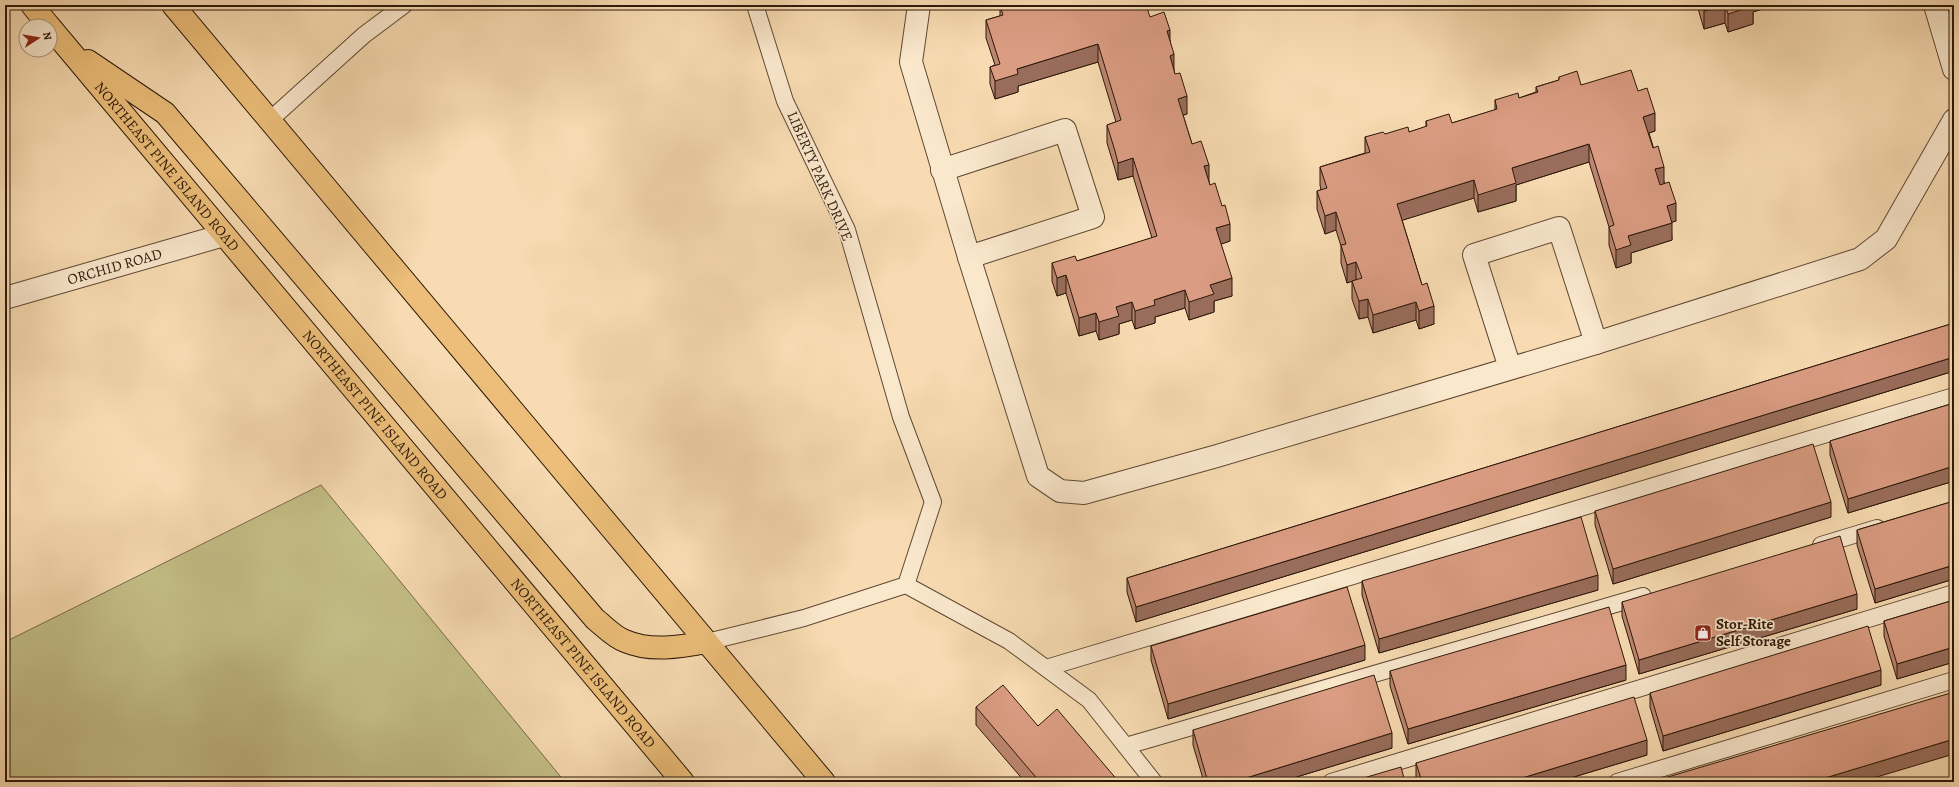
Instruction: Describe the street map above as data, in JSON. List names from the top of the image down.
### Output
{
  "streets": {
    "main road": ["NORTHEAST PINE ISLAND ROAD"],
    "street": ["ORCHID ROAD"],
    "lane": ["LIBERTY PARK DRIVE"]
  },
  "crossings": [
    ["NORTHEAST PINE ISLAND ROAD", "ORCHID ROAD"]
  ],
  "places": {
    "shop": ["Stor-Rite Self Storage"]
  },
  "north": "right"
}
